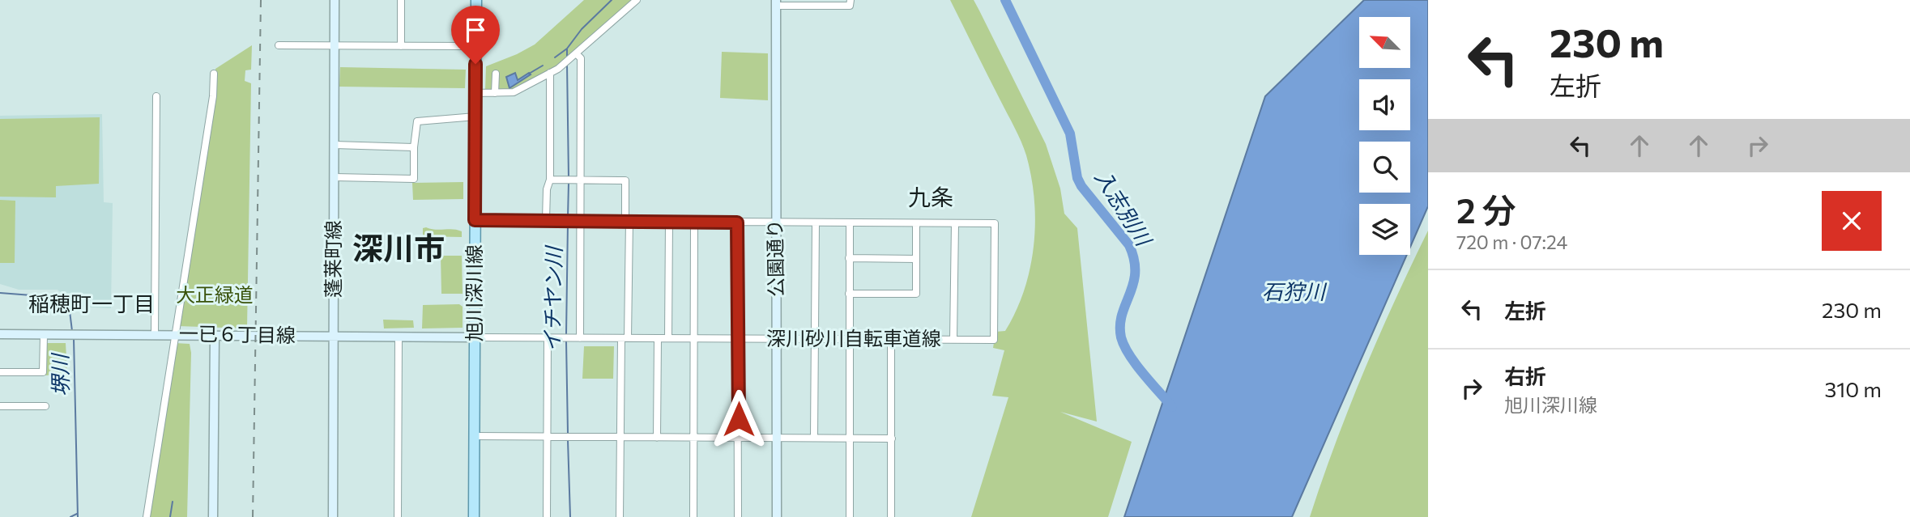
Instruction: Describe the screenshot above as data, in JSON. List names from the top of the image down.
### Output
{
  "streets": {
    "main road": ["旭川深川線"],
    "street": [
      "公園通り",
      "蓬莱町線",
      "一已６丁目線",
      "深川砂川自転車道線"
    ]
  },
  "crossings": [
    ["公園通り", "深川砂川自転車道線"],
    ["蓬莱町線", "一已６丁目線"],
    ["旭川深川線", "一已６丁目線"],
    ["旭川深川線", "深川砂川自転車道線"],
    ["一已６丁目線", "深川砂川自転車道線"]
  ],
  "districts": ["九条", "深川市", "稲穂町一丁目"],
  "water": [
    "入志別川",
    "石狩川",
    "イチヤン川",
    "堺川"
  ],
  "parks": ["大正緑道"],
  "north": "top left",
  "page": {
    "turn": ["230 m", "左折"],
    "heading": ["2 分", "720 m · 07:24"],
    "list": [
      {
        "name": "左折",
        "value": "230 m"
      },
      {
        "name": "右折",
        "note": "旭川深川線",
        "value": "310 m"
      }
    ]
  }
}
